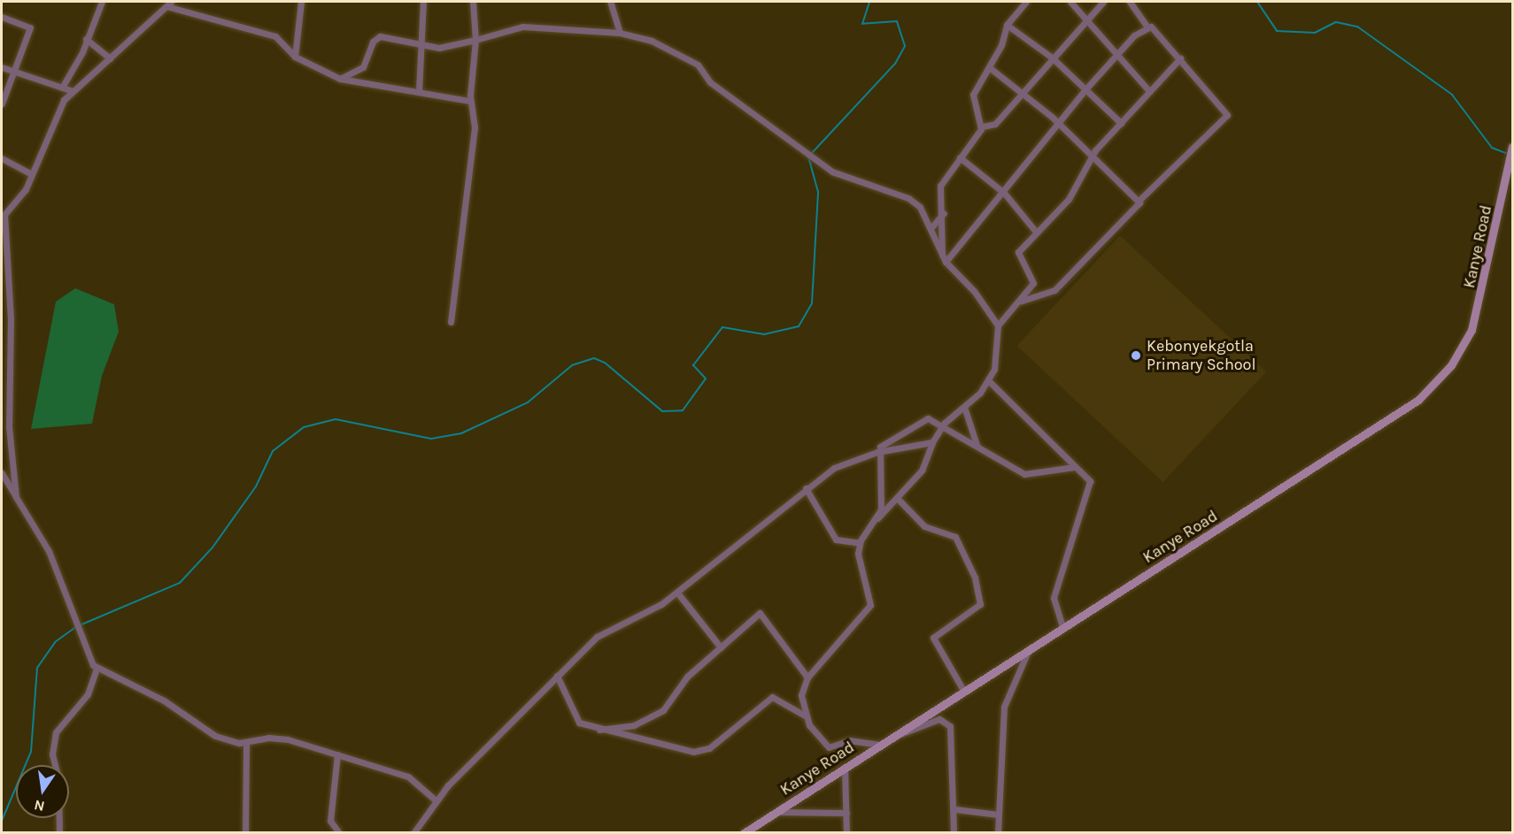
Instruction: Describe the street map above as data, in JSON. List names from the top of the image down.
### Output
{
  "streets": {
    "main road": ["Kanye Road"]
  },
  "places": ["Kebonyekgotla Primary School"],
  "north": "bottom"
}
